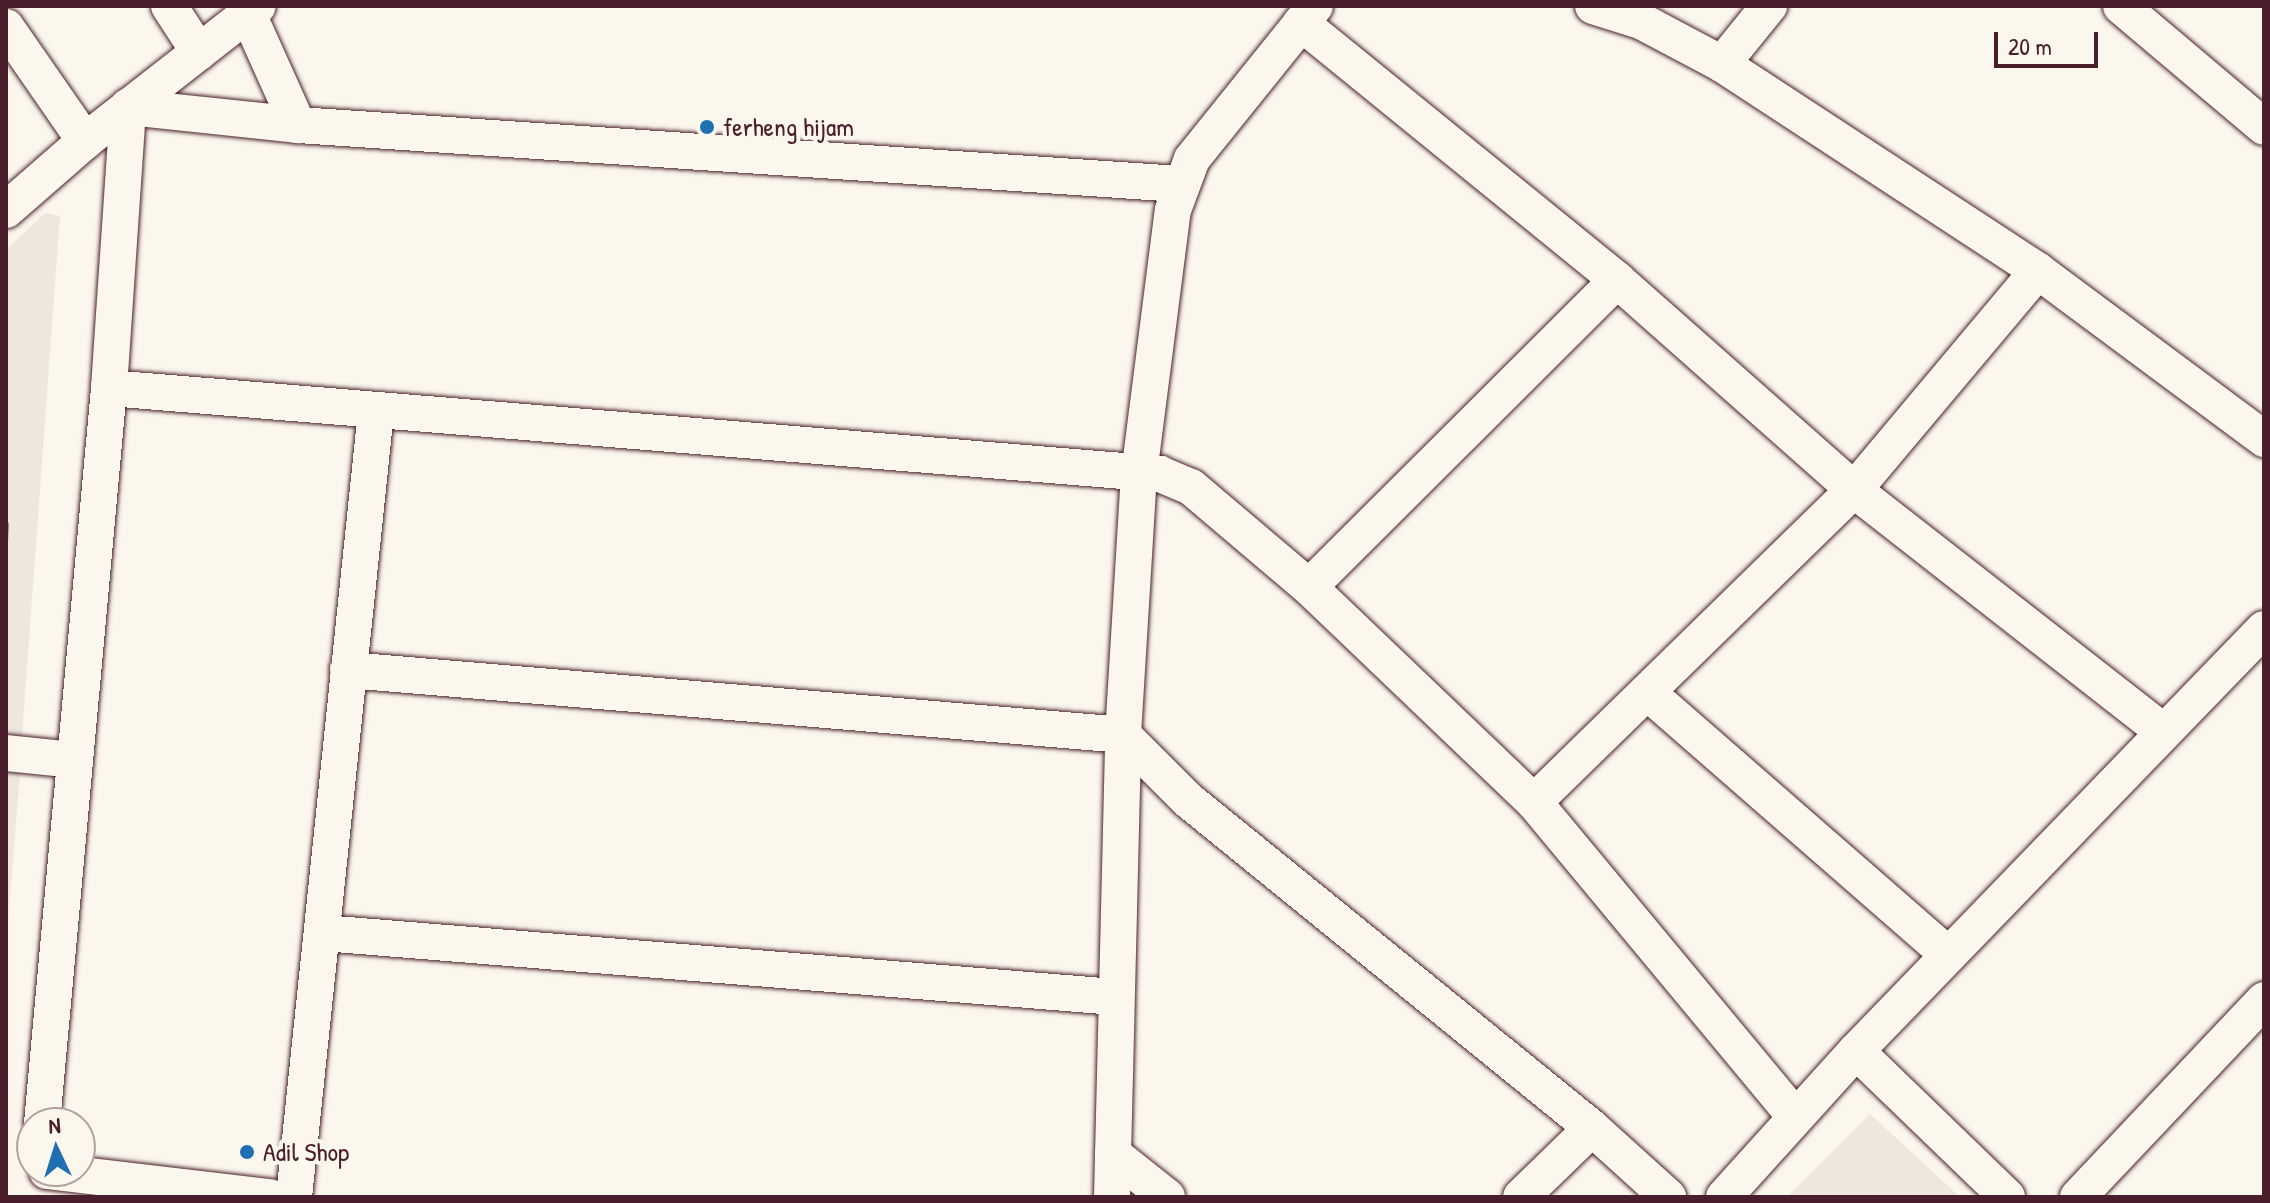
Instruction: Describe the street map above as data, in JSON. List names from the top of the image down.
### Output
{
  "places": ["ferheng hijam", "Adil Shop"],
  "scale_bar": "20 m",
  "north": "top"
}
